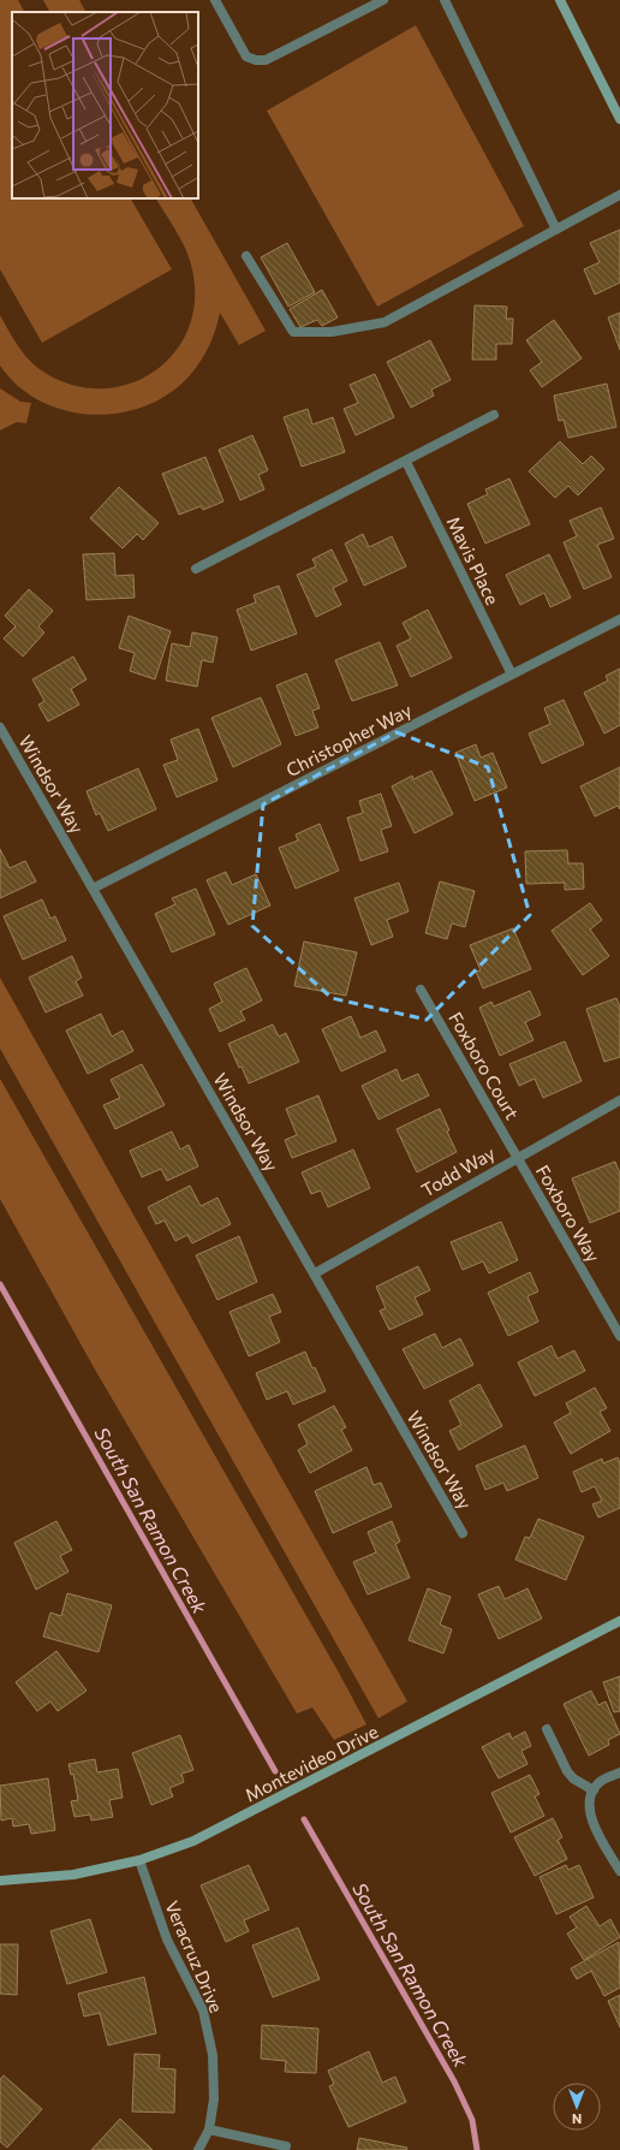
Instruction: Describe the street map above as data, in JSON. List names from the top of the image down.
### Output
{
  "streets": {
    "street": [
      "Mavis Place",
      "Christopher Way",
      "Windsor Way",
      "Foxboro Court",
      "Todd Way",
      "Foxboro Way",
      "Montevideo Drive",
      "Veracruz Drive"
    ]
  },
  "crossings": [
    ["Mavis Place", "Christopher Way"],
    ["Christopher Way", "Windsor Way"],
    ["Windsor Way", "Todd Way"],
    ["Foxboro Court", "Todd Way"],
    ["Foxboro Court", "Foxboro Way"],
    ["Todd Way", "Foxboro Way"],
    ["Montevideo Drive", "Veracruz Drive"]
  ],
  "water": ["South San Ramon Creek"],
  "north": "bottom"
}
